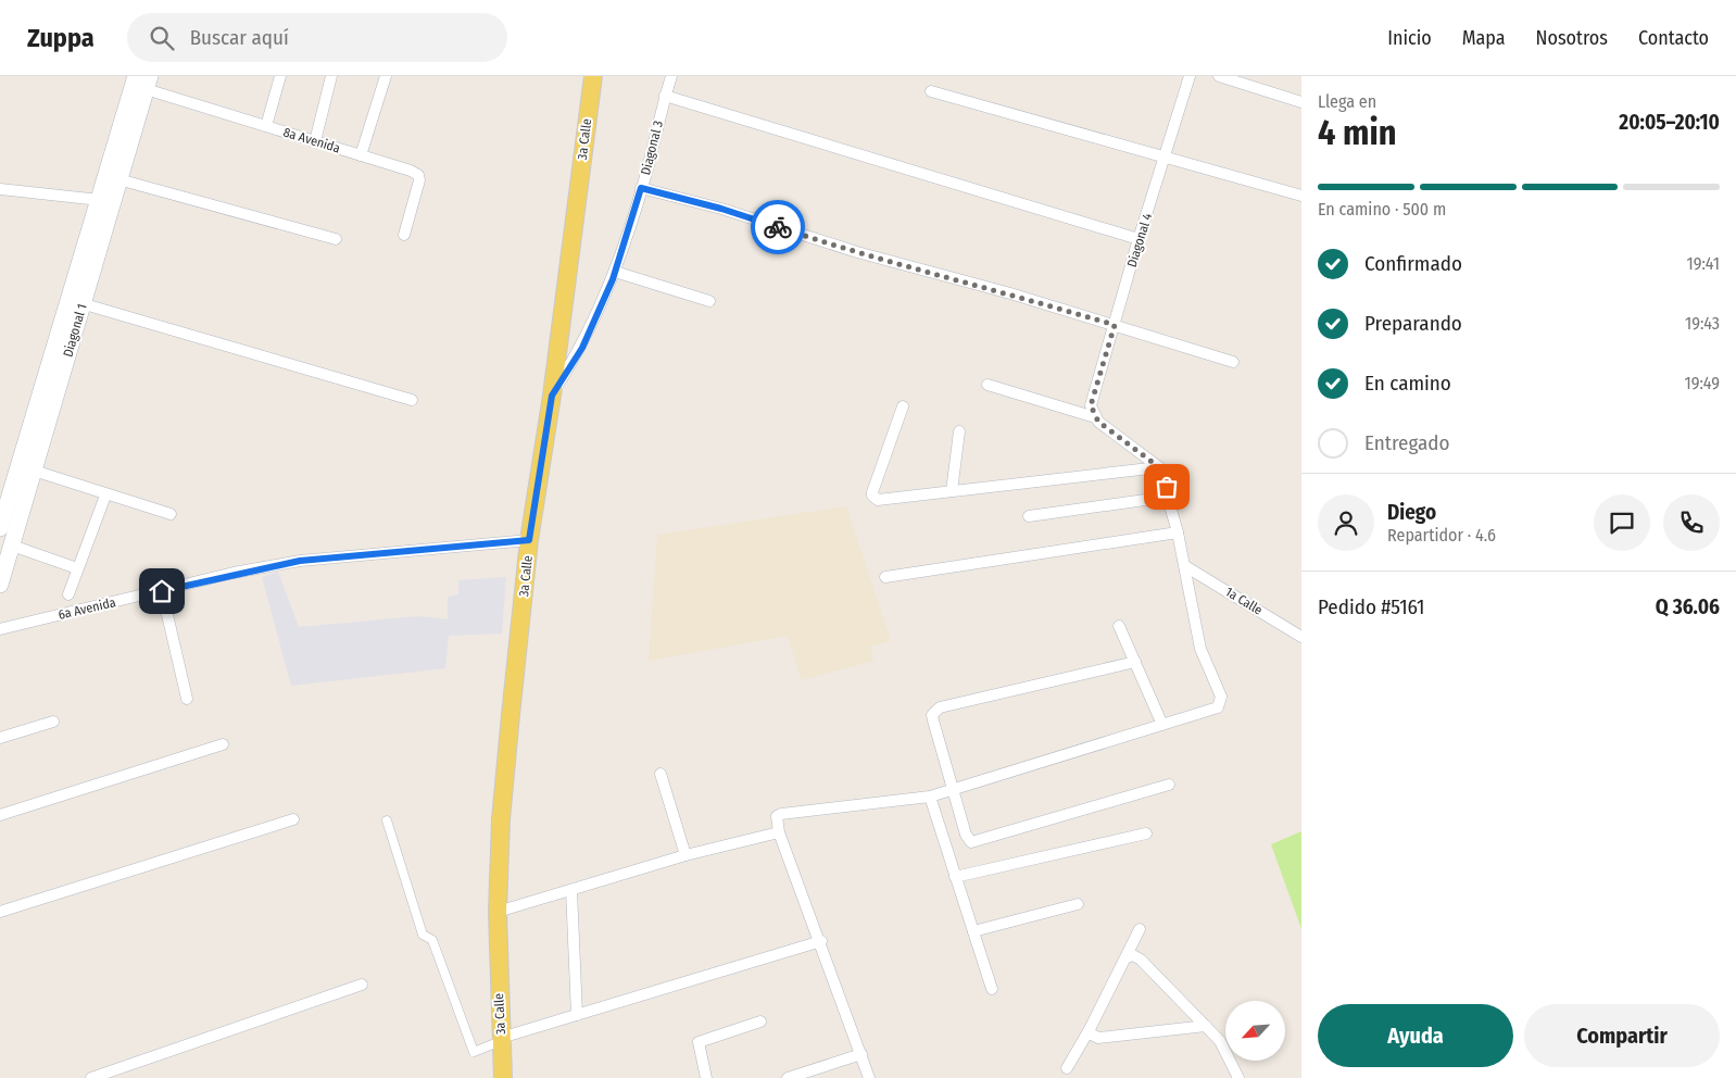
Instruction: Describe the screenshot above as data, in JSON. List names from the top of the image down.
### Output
{
  "streets": {
    "main road": ["3a Calle", "Diagonal 1"],
    "street": [
      "8a Avenida",
      "Diagonal 3",
      "Diagonal 4",
      "1a Calle",
      "6a Avenida"
    ]
  },
  "crossings": [
    ["3a Calle", "Diagonal 3"],
    ["3a Calle", "6a Avenida"],
    ["8a Avenida", "Diagonal 1"]
  ],
  "north": "bottom left",
  "page": {
    "header": "Zuppa",
    "search": "Buscar aquí",
    "nav": [
      "Inicio",
      "Mapa",
      "Nosotros",
      "Contacto"
    ],
    "heading": ["4 min", "Llega en", "20:05–20:10"],
    "panel": [
      "Diego",
      "Repartidor · 4.6",
      "Pedido #5161",
      "Q 36.06"
    ],
    "bar": "En camino · 500 m",
    "list": [
      ["Confirmado", "19:41"],
      ["Preparando", "19:43"],
      ["En camino", "19:49"],
      "Entregado"
    ],
    "buttons": ["Ayuda", "Compartir"]
  }
}
